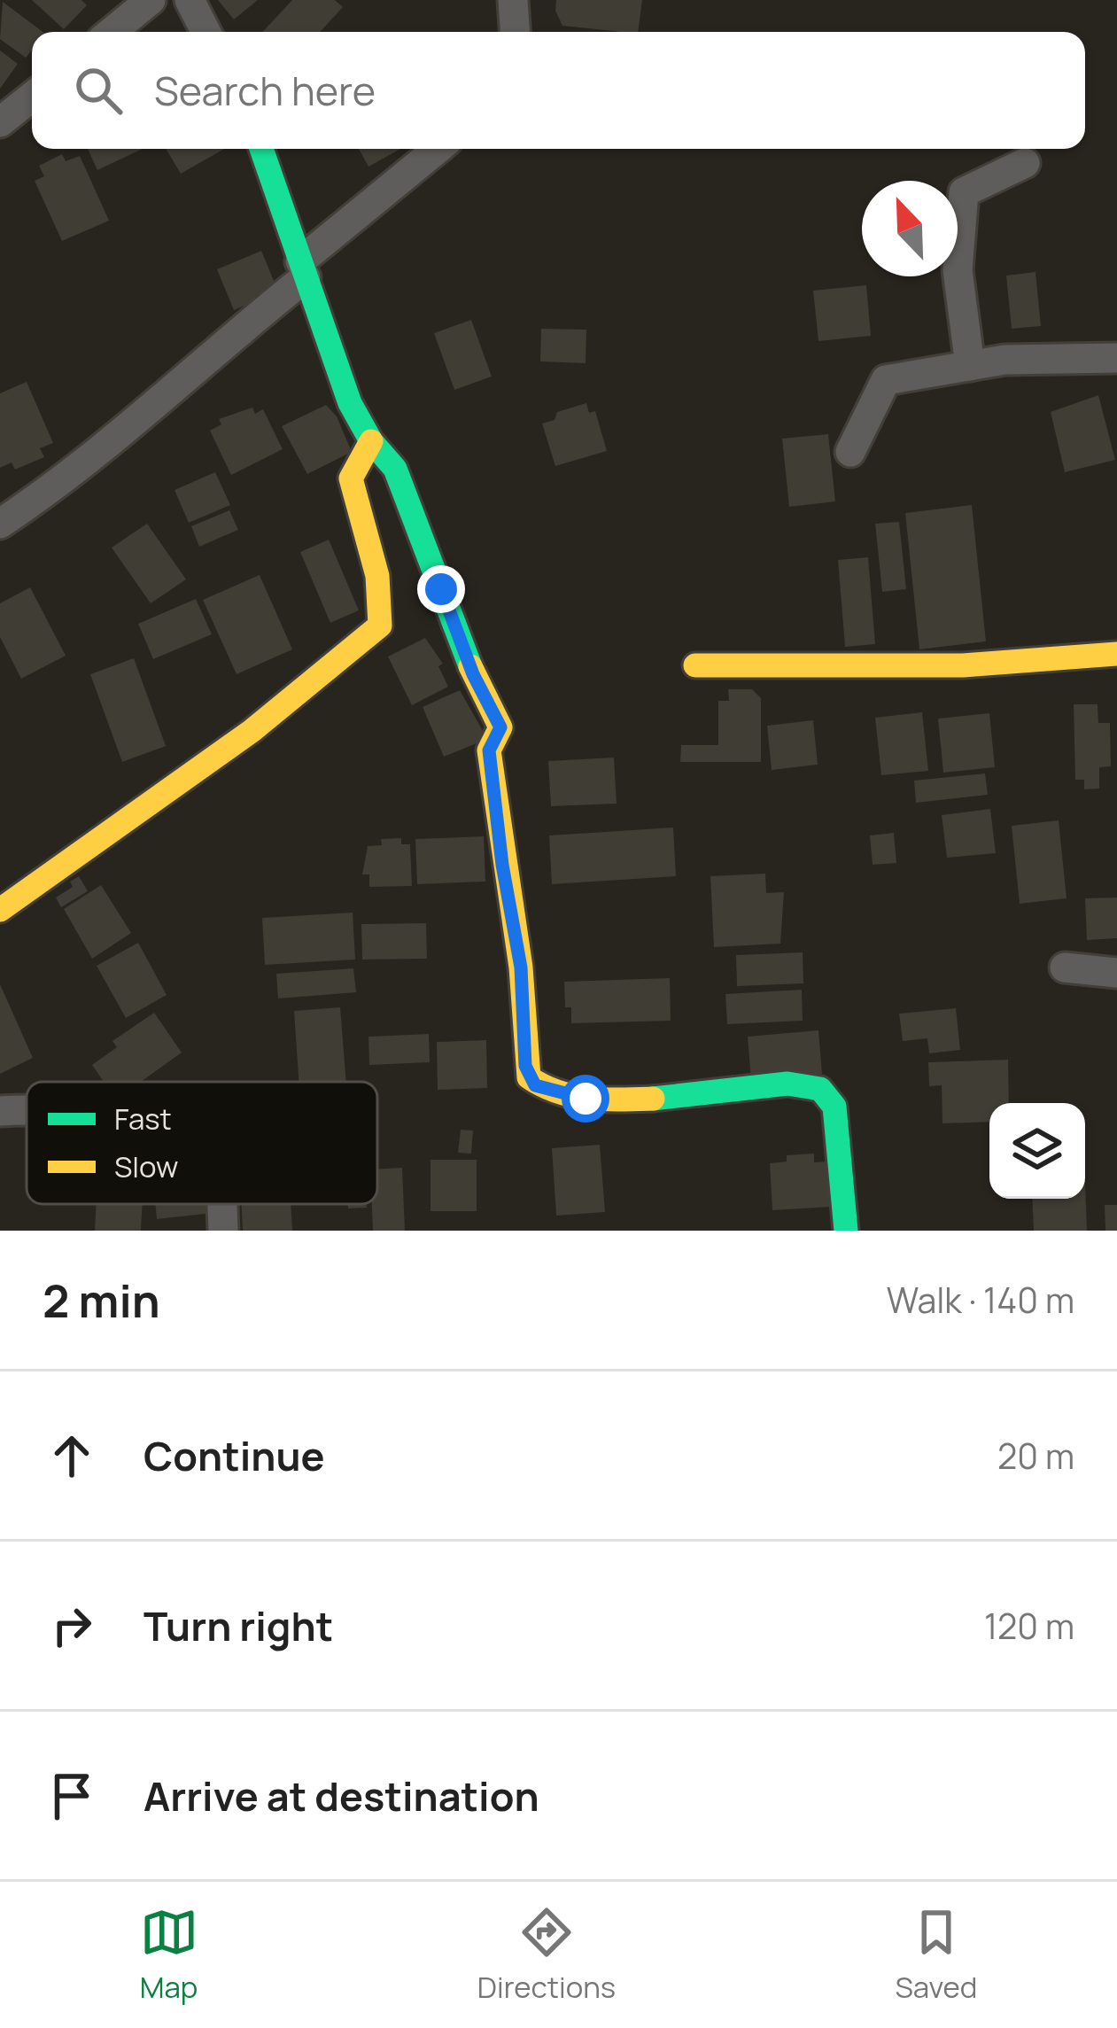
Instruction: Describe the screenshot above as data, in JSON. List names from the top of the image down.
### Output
{
  "legend": ["Fast", "Slow"],
  "north": "top left",
  "page": {
    "search": "Search here",
    "heading": ["2 min", "Walk · 140 m"],
    "list": [
      ["Continue", "20 m"],
      ["Turn right", "120 m"],
      "Arrive at destination"
    ],
    "nav": ["Map", "Directions", "Saved"]
  }
}
